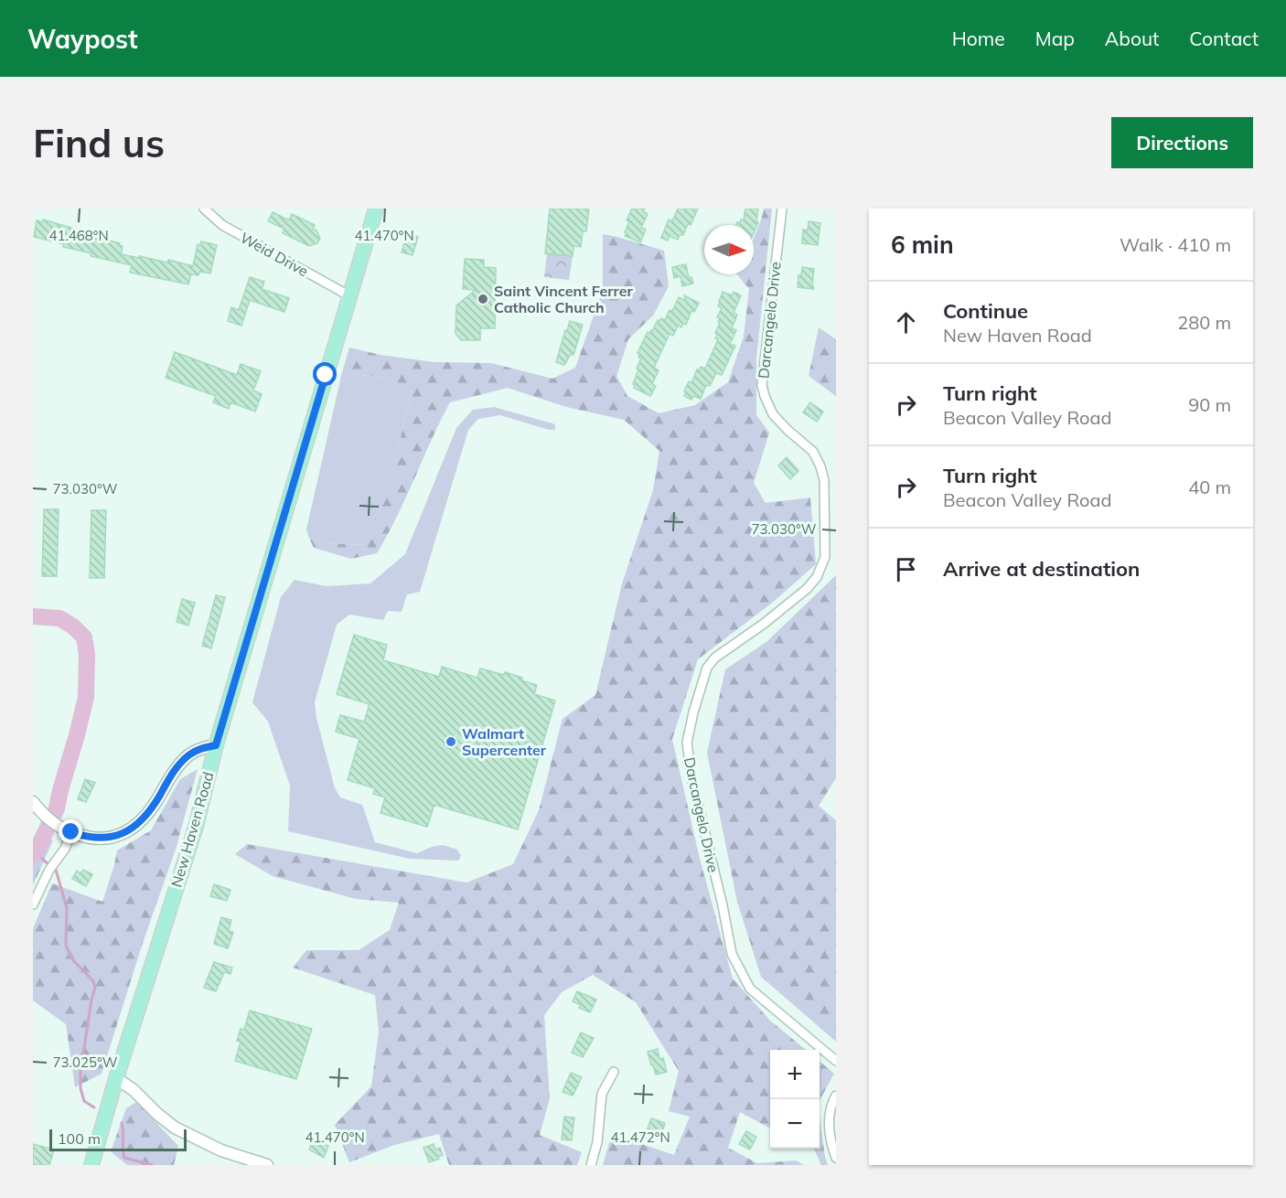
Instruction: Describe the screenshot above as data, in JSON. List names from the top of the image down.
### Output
{
  "streets": {
    "main road": ["New Haven Road"],
    "street": ["Weid Drive", "Darcangelo Drive"]
  },
  "crossings": [
    ["Weid Drive", "New Haven Road"]
  ],
  "places": ["Saint Vincent Ferrer Catholic Church", "Walmart Supercenter"],
  "scale_bar": "100 m",
  "north": "right",
  "page": {
    "header": "Waypost",
    "nav": [
      "Home",
      "Map",
      "About",
      "Contact"
    ],
    "buttons": "Directions",
    "title": "Find us",
    "heading": ["6 min", "Walk · 410 m"],
    "list": [
      ["Continue", "New Haven Road", "280 m"],
      ["Turn right", "Beacon Valley Road", "90 m"],
      ["Turn right", "Beacon Valley Road", "40 m"],
      "Arrive at destination"
    ],
    "map_buttons": ["+", "−"],
    "scale": "100 m"
  },
  "coordinates": [
    "41.468°N",
    "41.470°N",
    "73.030°W",
    "73.025°W",
    "41.472°N"
  ]
}
